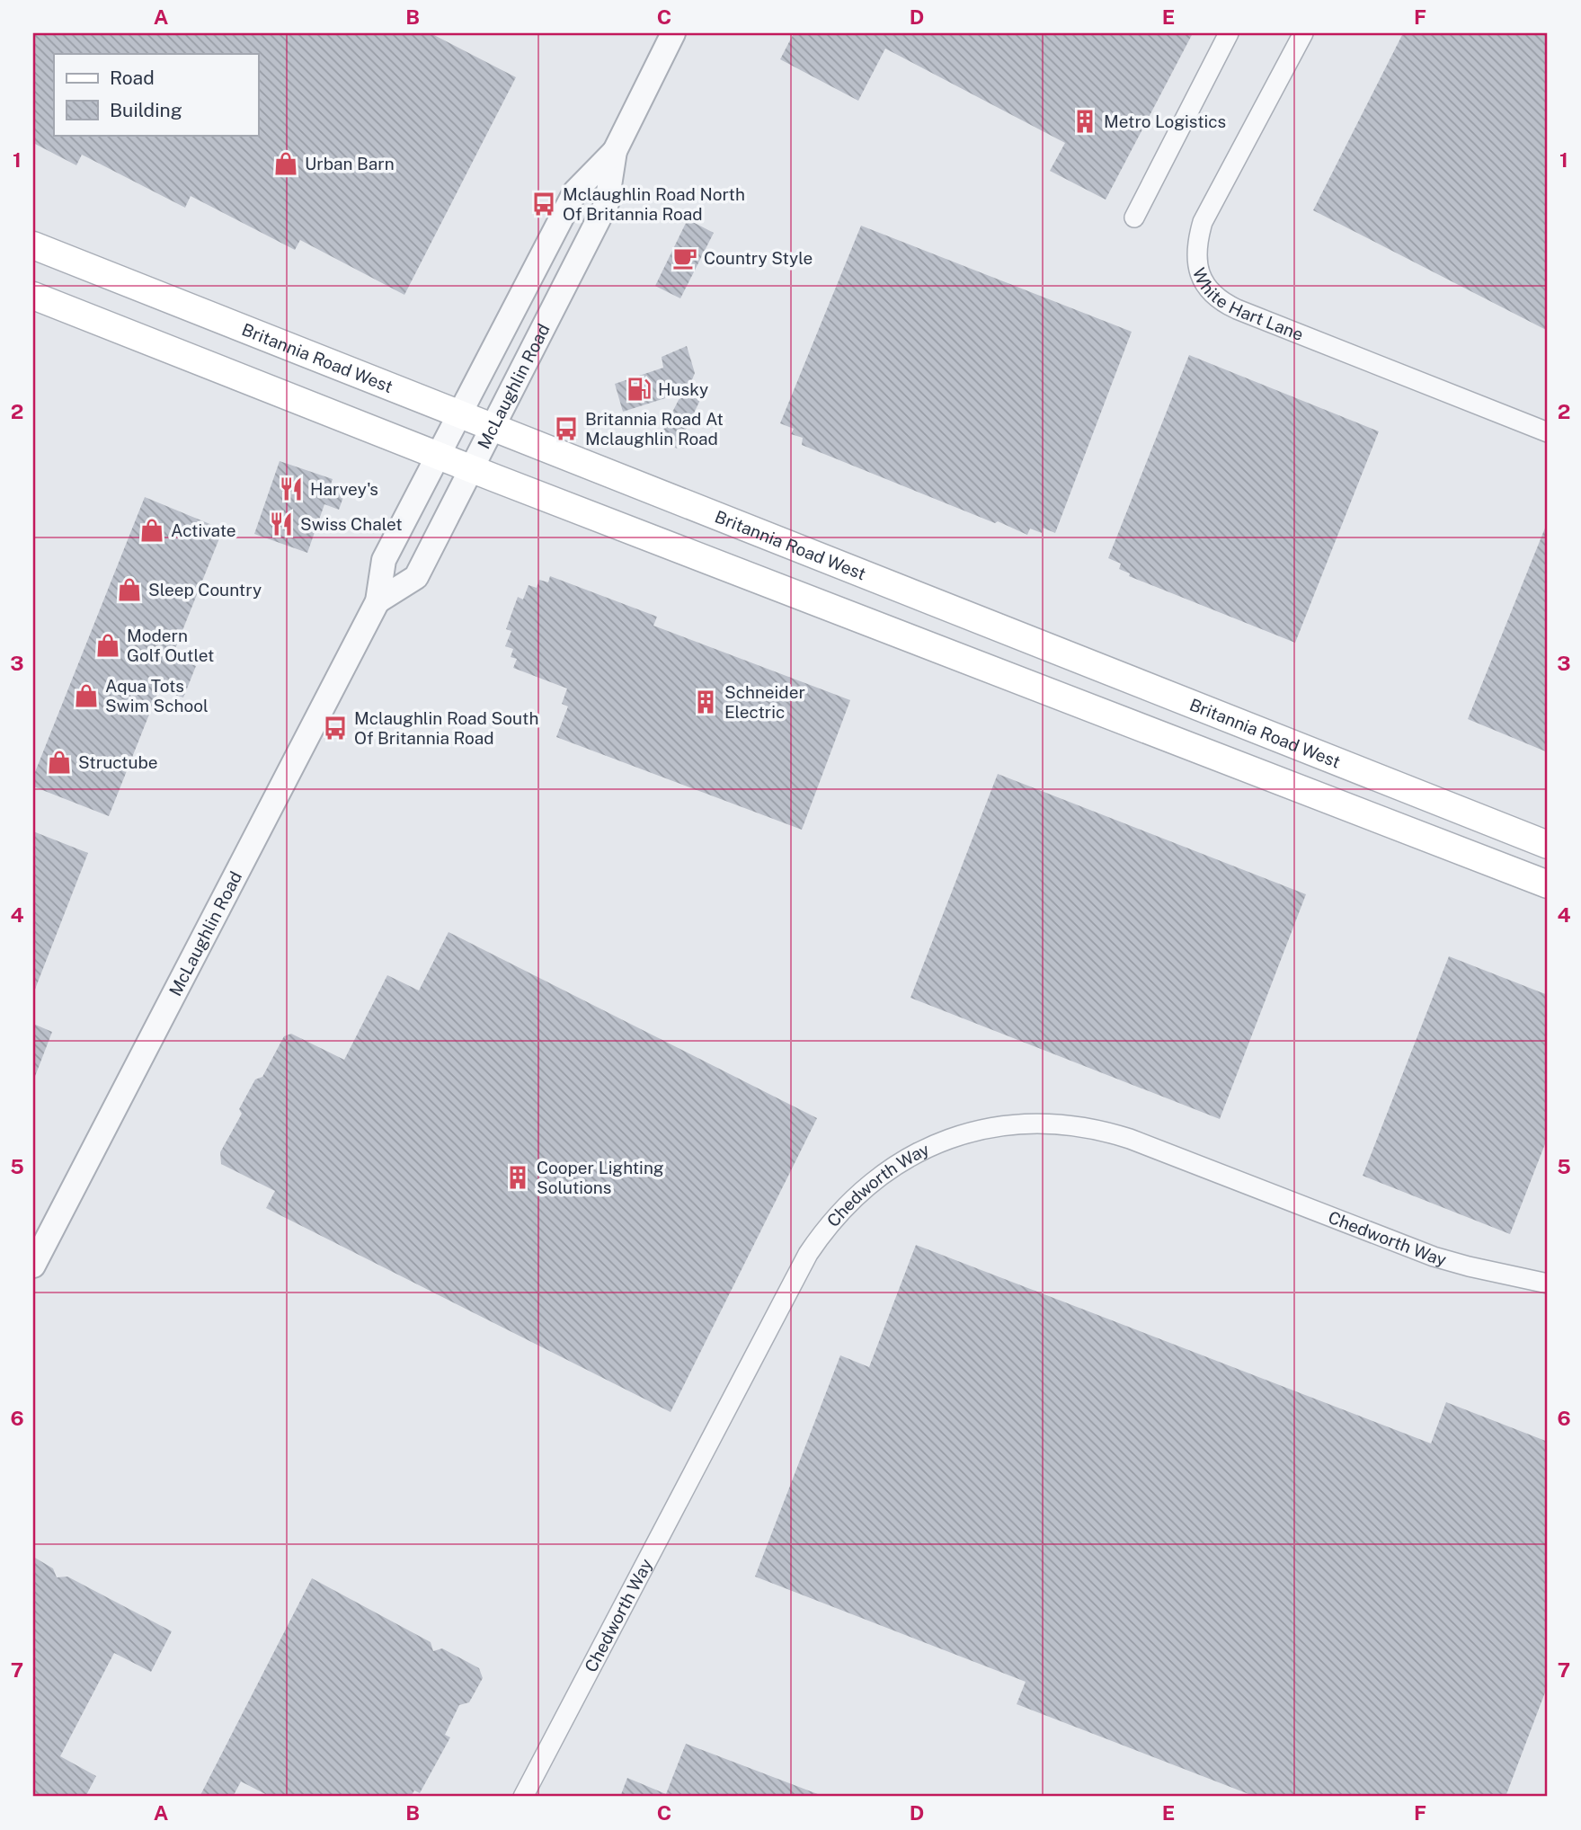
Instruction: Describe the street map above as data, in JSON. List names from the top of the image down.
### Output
{
  "streets": {
    "main road": ["Britannia Road West"],
    "street": ["White Hart Lane", "McLaughlin Road", "Chedworth Way"]
  },
  "crossings": [
    ["Britannia Road West", "McLaughlin Road"]
  ],
  "places": {
    "building": ["Metro Logistics", "Schneider Electric", "Cooper Lighting Solutions"],
    "shop": [
      "Urban Barn",
      "Activate",
      "Sleep Country",
      "Modern Golf Outlet",
      "Aqua Tots Swim School",
      "Structube"
    ],
    "bus stop": ["Mclaughlin Road North Of Britannia Road", "Britannia Road At Mclaughlin Road", "Mclaughlin Road South Of Britannia Road"],
    "cafe": ["Country Style"],
    "fuel station": ["Husky"],
    "restaurant": ["Harvey's", "Swiss Chalet"]
  },
  "legend": ["Road", "Building"],
  "grid": {
    "columns": [
      "A",
      "B",
      "C",
      "D",
      "E",
      "F"
    ],
    "rows": [
      "1",
      "2",
      "3",
      "4",
      "5",
      "6",
      "7"
    ]
  }
}
